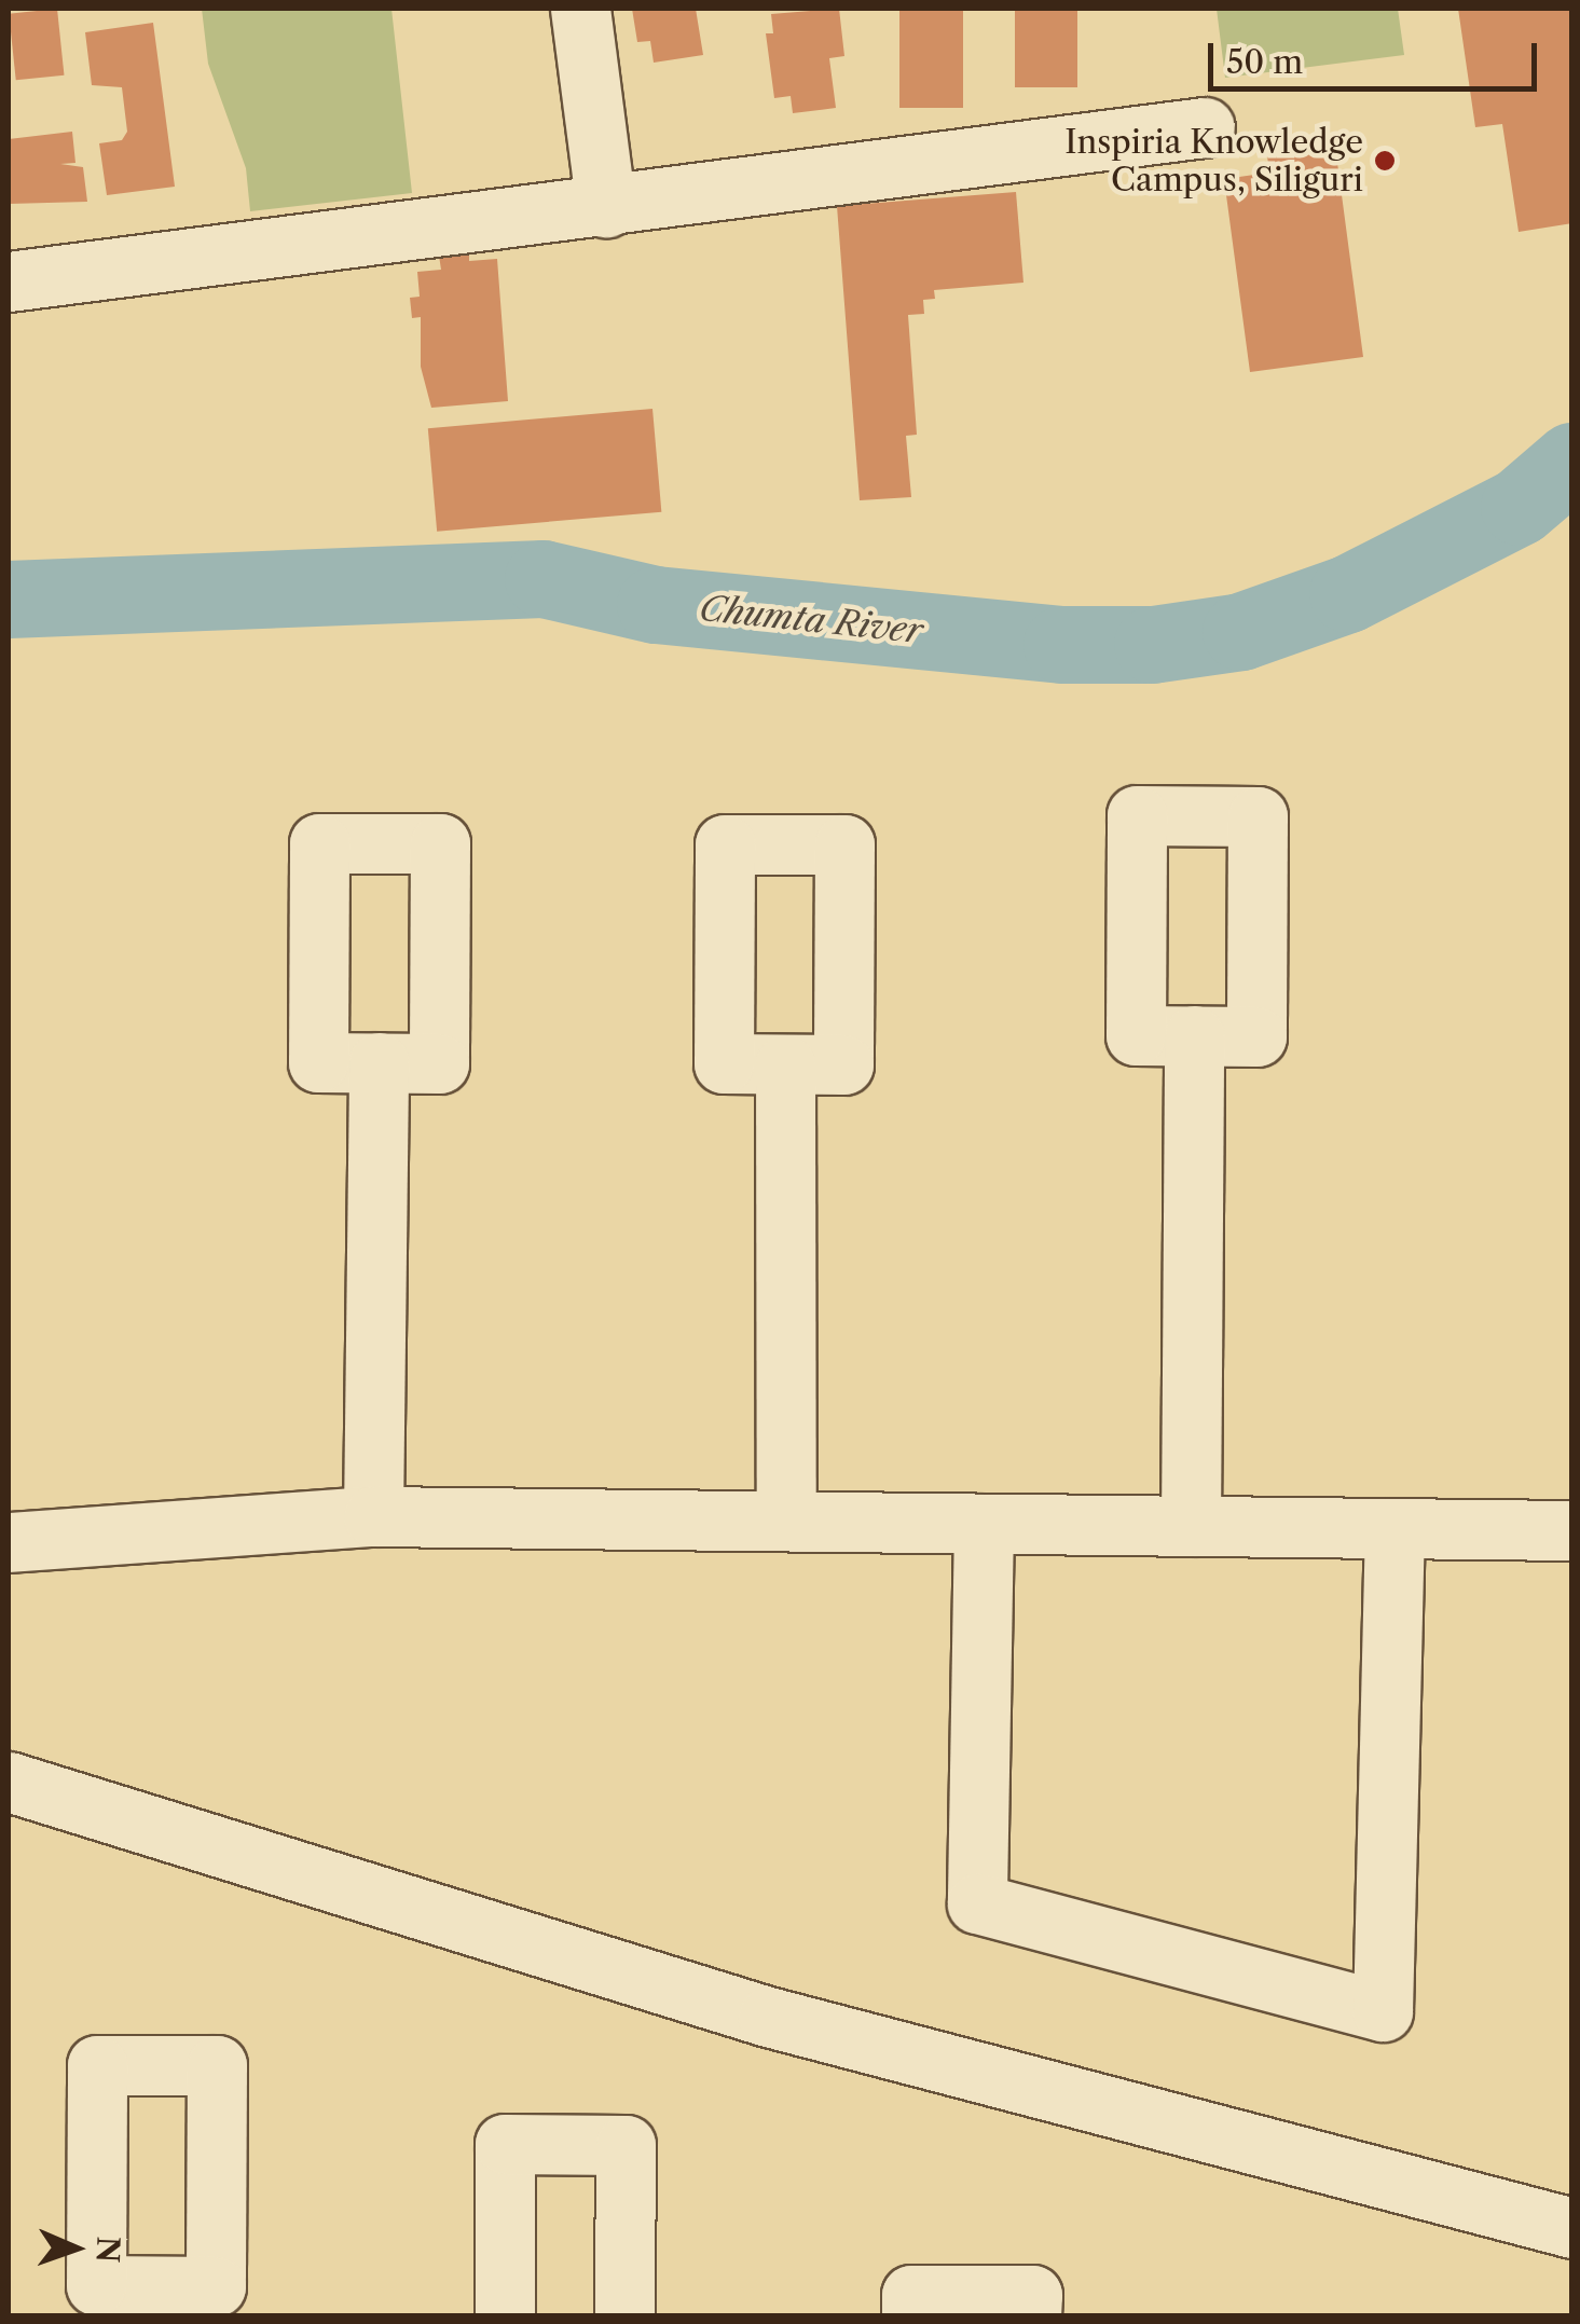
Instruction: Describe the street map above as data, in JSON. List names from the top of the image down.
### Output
{
  "water": ["Chumta River"],
  "places": ["Inspiria Knowledge Campus, Siliguri"],
  "scale_bar": "50 m",
  "north": "right"
}
